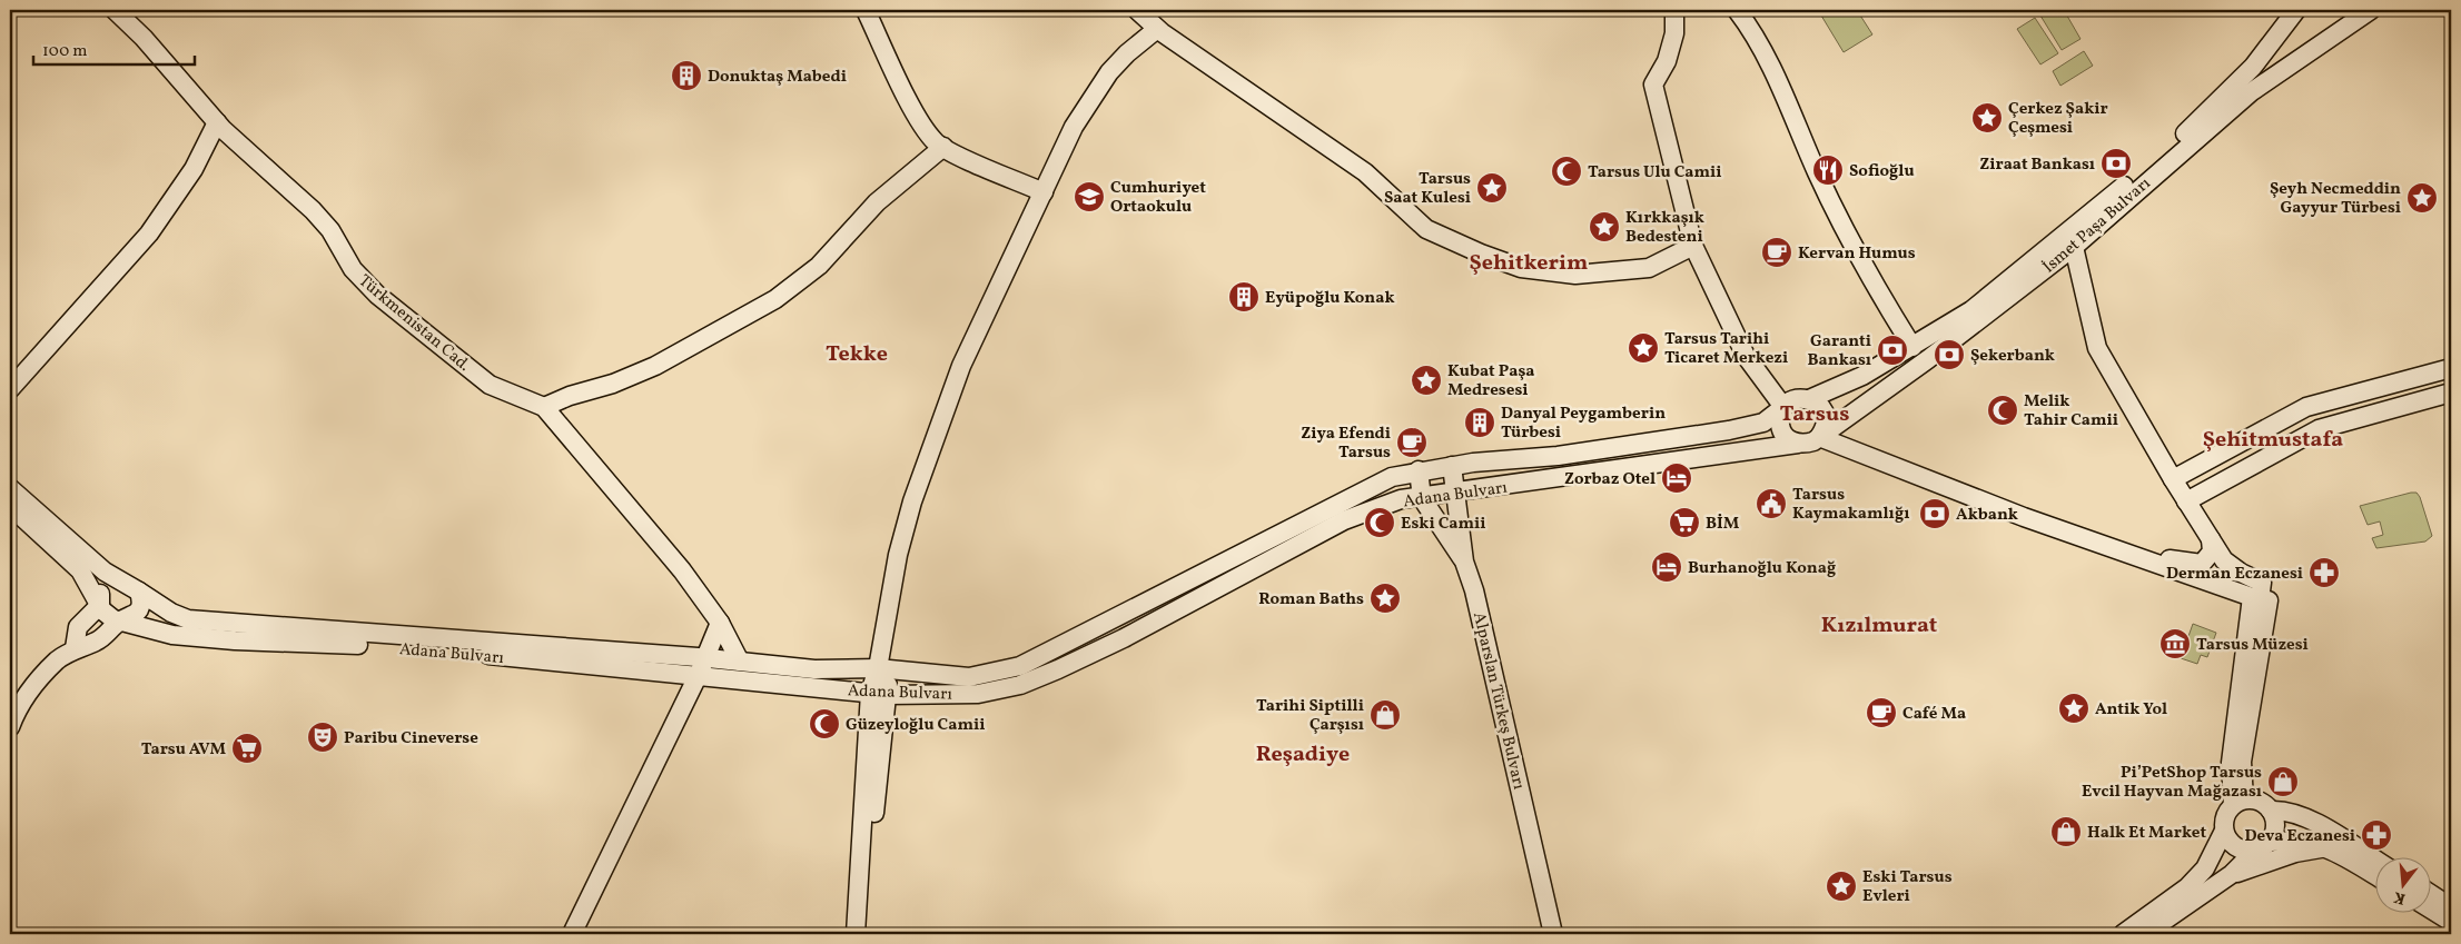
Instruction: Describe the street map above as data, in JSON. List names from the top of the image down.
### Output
{
  "streets": {
    "street": [
      "İsmet Paşa Bulvarı",
      "Türkmenistan Cad.",
      "Adana Bulvarı",
      "Alparslan Türkeş Bulvarı"
    ]
  },
  "crossings": [
    ["İsmet Paşa Bulvarı", "Adana Bulvarı"],
    ["Türkmenistan Cad.", "Adana Bulvarı"],
    ["Adana Bulvarı", "Alparslan Türkeş Bulvarı"]
  ],
  "districts": [
    "Şehitkerim",
    "Tekke",
    "Tarsus",
    "Şehitmustafa",
    "Kızılmurat",
    "Reşadiye"
  ],
  "places": {
    "building": ["Donuktaş Mabedi", "Eyüpoğlu Konak", "Danyal Peygamberin Türbesi"],
    "place": [
      "Çerkez Şakir Çeşmesi",
      "Tarsus Saat Kulesi",
      "Şeyh Necmeddin Gayyur Türbesi",
      "Kırkkaşık Bedesteni",
      "Tarsus Tarihi Ticaret Merkezi",
      "Kubat Paşa Medresesi",
      "Roman Baths",
      "Antik Yol",
      "Eski Tarsus Evleri"
    ],
    "bank": [
      "Ziraat Bankası",
      "Garanti Bankası",
      "Şekerbank",
      "Akbank"
    ],
    "restaurant": ["Sofioğlu"],
    "mosque": [
      "Tarsus Ulu Camii",
      "Melik Tahir Camii",
      "Eski Camii",
      "Güzeyloğlu Camii"
    ],
    "school or university": ["Cumhuriyet Ortaokulu"],
    "cafe": ["Kervan Humus", "Ziya Efendi Tarsus", "Café Ma"],
    "hotel": ["Zorbaz Otel", "Burhanoğlu Konağ"],
    "public building": ["Tarsus Kaymakamlığı"],
    "supermarket": ["BİM", "Tarsu AVM"],
    "pharmacy": ["Derman Eczanesi", "Deva Eczanesi"],
    "museum": ["Tarsus Müzesi"],
    "shop": ["Tarihi Siptilli Çarşısı", "Pi’PetShop Tarsus Evcil Hayvan Mağazası", "Halk Et Market"],
    "theatre": ["Paribu Cineverse"]
  },
  "scale_bar": "100 m",
  "north": "bottom"
}
